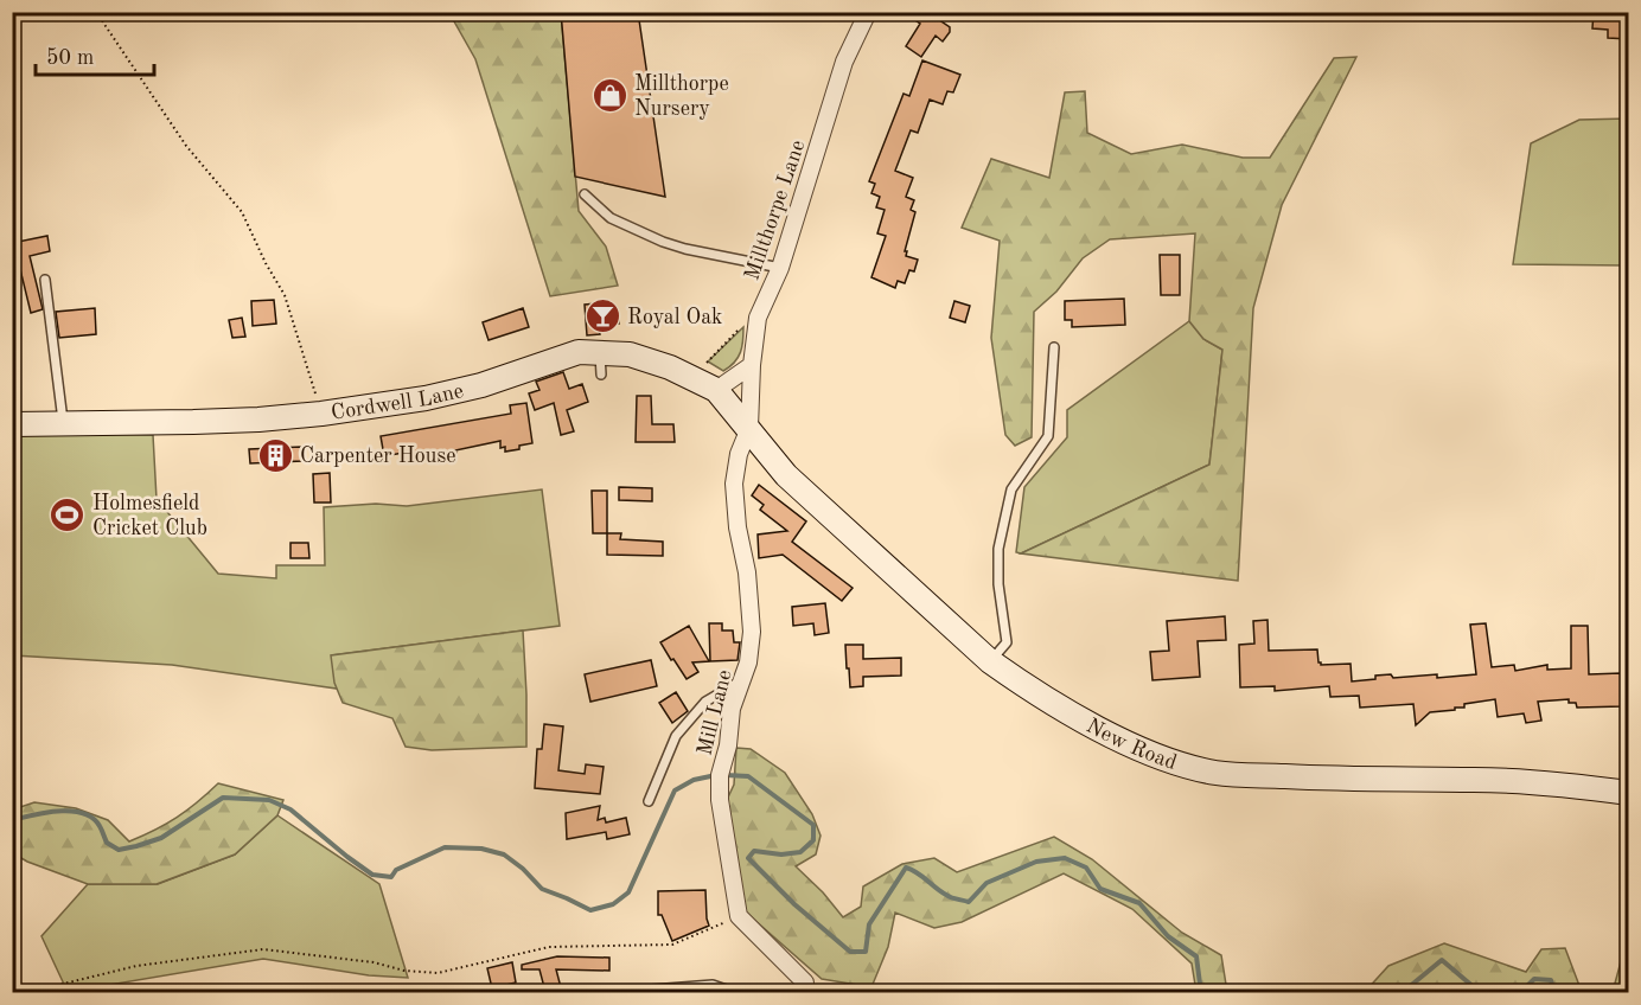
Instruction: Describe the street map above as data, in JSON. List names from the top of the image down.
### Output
{
  "streets": {
    "main road": ["Cordwell Lane", "New Road"],
    "street": ["Millthorpe Lane", "Mill Lane"]
  },
  "crossings": [
    ["Millthorpe Lane", "Cordwell Lane"],
    ["Millthorpe Lane", "Mill Lane"],
    ["Millthorpe Lane", "New Road"],
    ["Cordwell Lane", "Mill Lane"],
    ["Cordwell Lane", "New Road"],
    ["Mill Lane", "New Road"]
  ],
  "places": {
    "shop": ["Millthorpe Nursery"],
    "bar": ["Royal Oak"],
    "building": ["Carpenter House"],
    "sports": ["Holmesfield Cricket Club"]
  },
  "scale_bar": "50 m"
}
